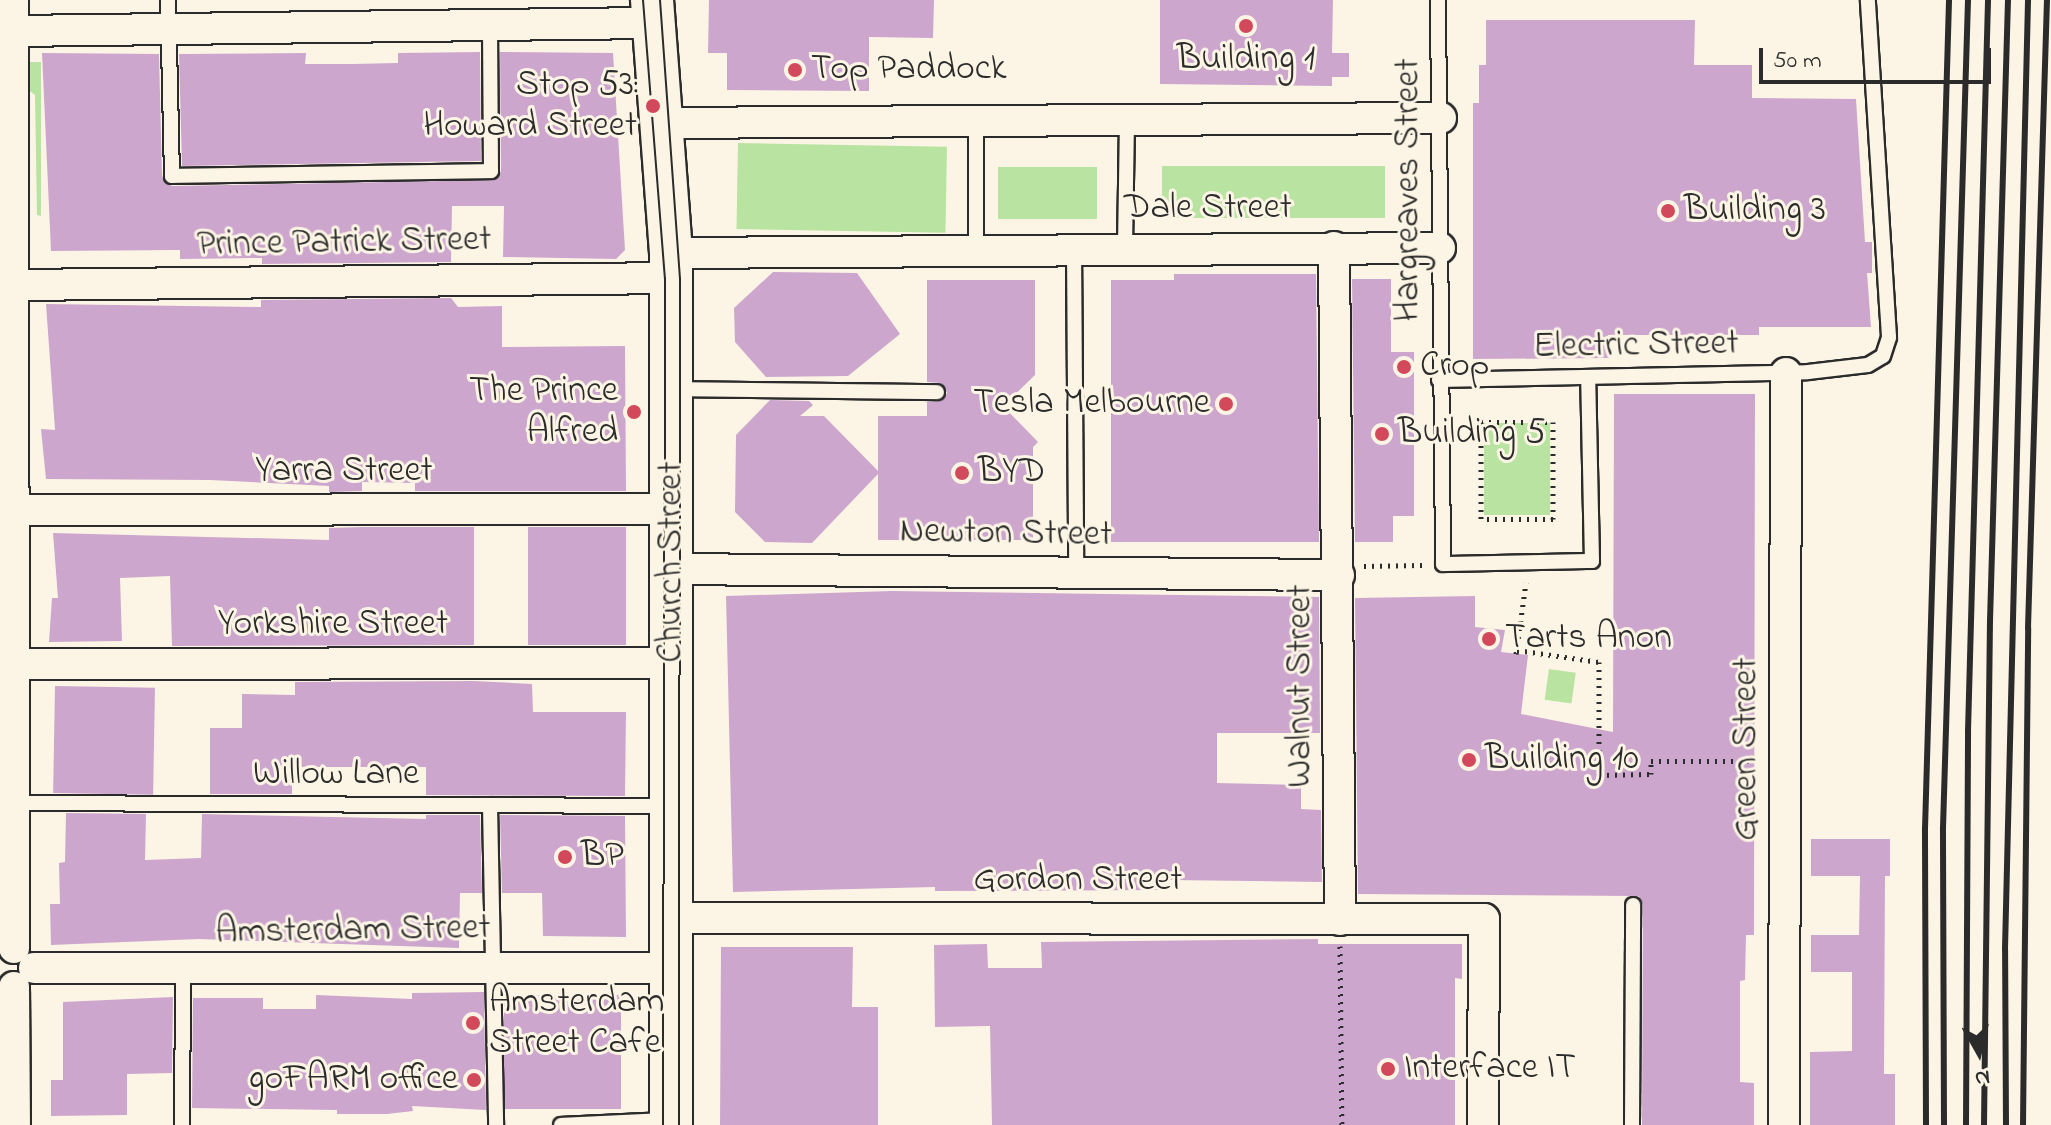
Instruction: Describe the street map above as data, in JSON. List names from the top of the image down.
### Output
{
  "streets": {
    "main road": ["Church Street"],
    "street": [
      "Dale Street",
      "Prince Patrick Street",
      "Yarra Street",
      "Newton Street",
      "Yorkshire Street",
      "Walnut Street",
      "Green Street",
      "Gordon Street",
      "Amsterdam Street"
    ],
    "lane": ["Hargreaves Street", "Electric Street", "Willow Lane"]
  },
  "crossings": [
    ["Hargreaves Street", "Dale Street"],
    ["Hargreaves Street", "Electric Street"],
    ["Dale Street", "Prince Patrick Street"],
    ["Dale Street", "Church Street"],
    ["Dale Street", "Walnut Street"],
    ["Prince Patrick Street", "Church Street"],
    ["Electric Street", "Green Street"],
    ["Yarra Street", "Church Street"],
    ["Newton Street", "Church Street"],
    ["Newton Street", "Walnut Street"],
    ["Church Street", "Yorkshire Street"],
    ["Church Street", "Willow Lane"],
    ["Church Street", "Gordon Street"],
    ["Church Street", "Amsterdam Street"],
    ["Walnut Street", "Gordon Street"]
  ],
  "places": [
    "Building 1",
    "Top Paddock",
    "Stop 53: Howard Street",
    "Building 3",
    "Crop",
    "Tesla Melbourne",
    "The Prince Alfred",
    "Building 5",
    "BYD",
    "Tarts Anon",
    "Building 10",
    "BP",
    "Amsterdam Street Cafe",
    "Interface IT",
    "goFARM office"
  ],
  "scale_bar": "50 m",
  "north": "bottom"
}
